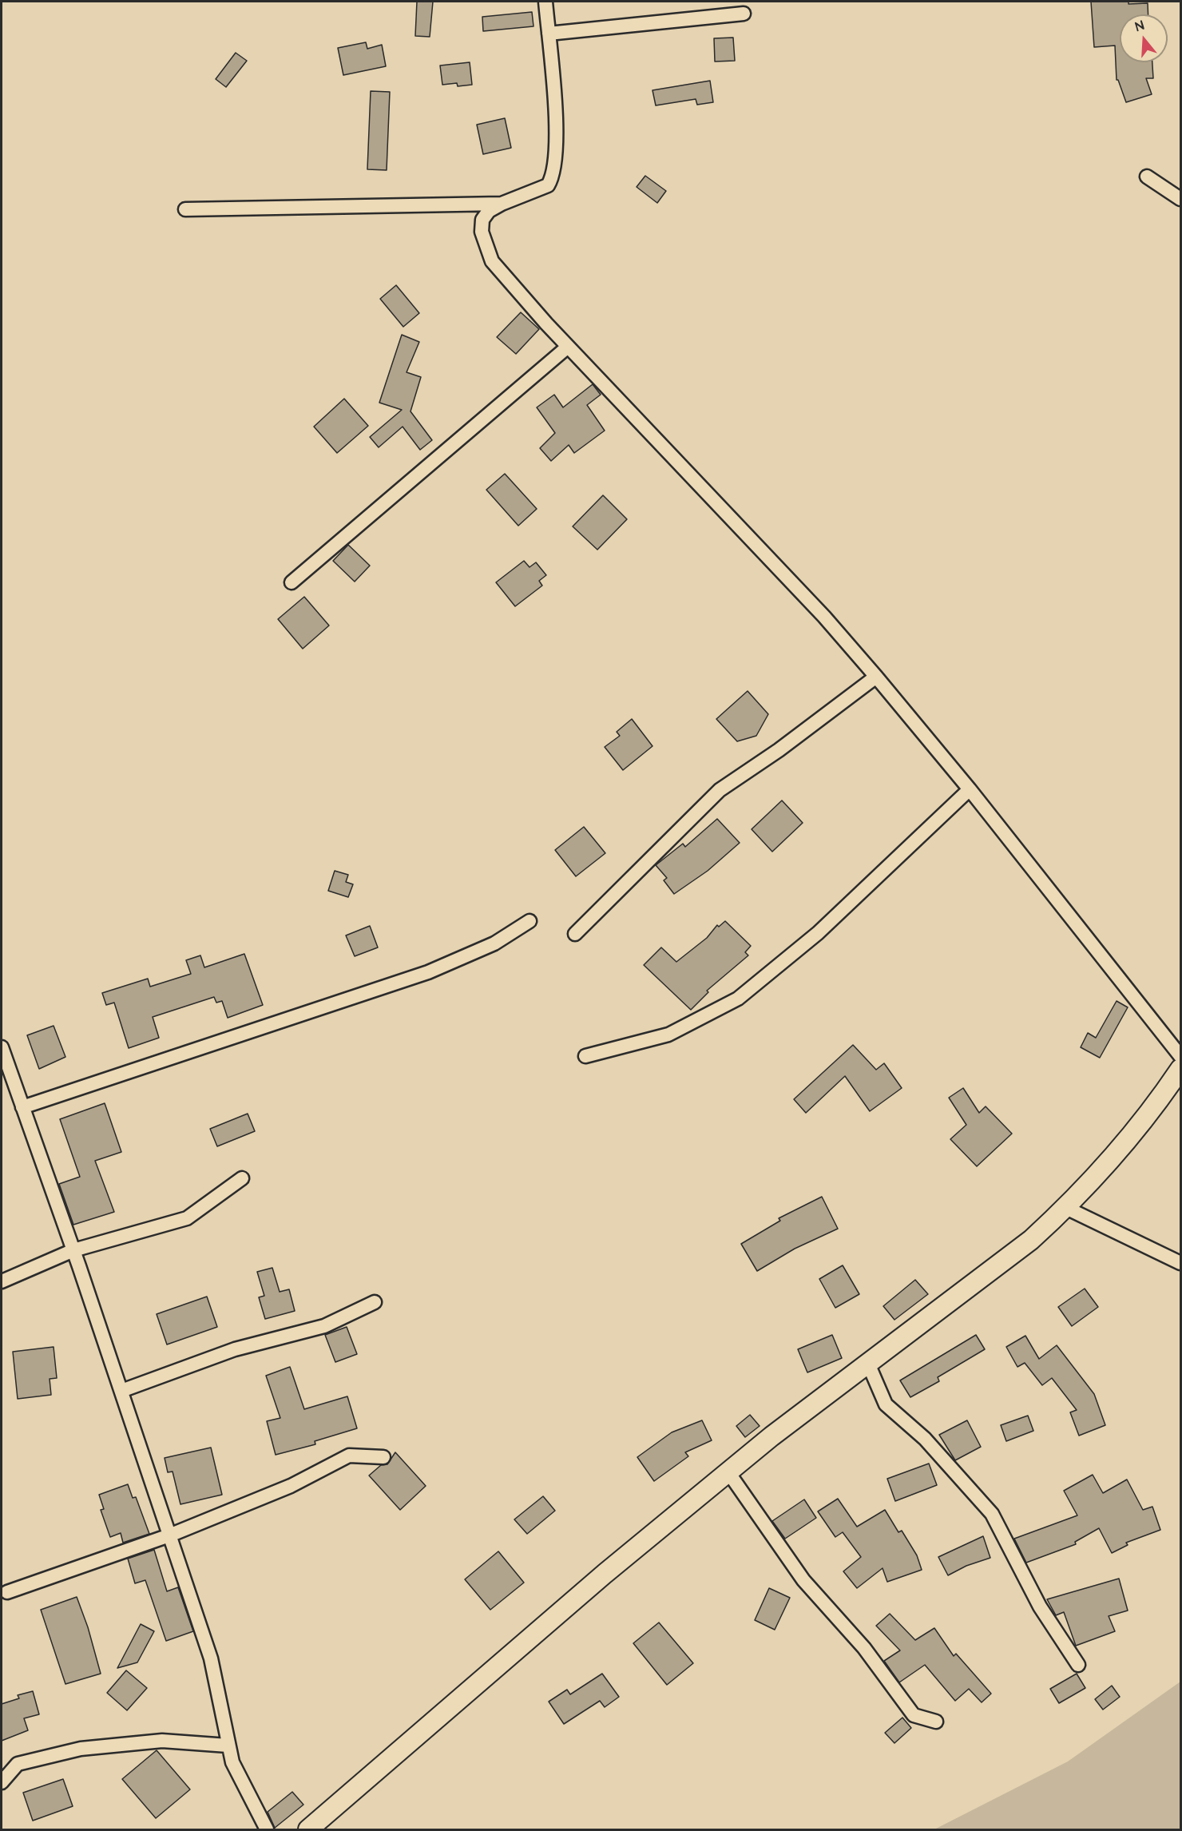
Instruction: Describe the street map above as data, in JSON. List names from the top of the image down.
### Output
{
  "north": "top"
}
